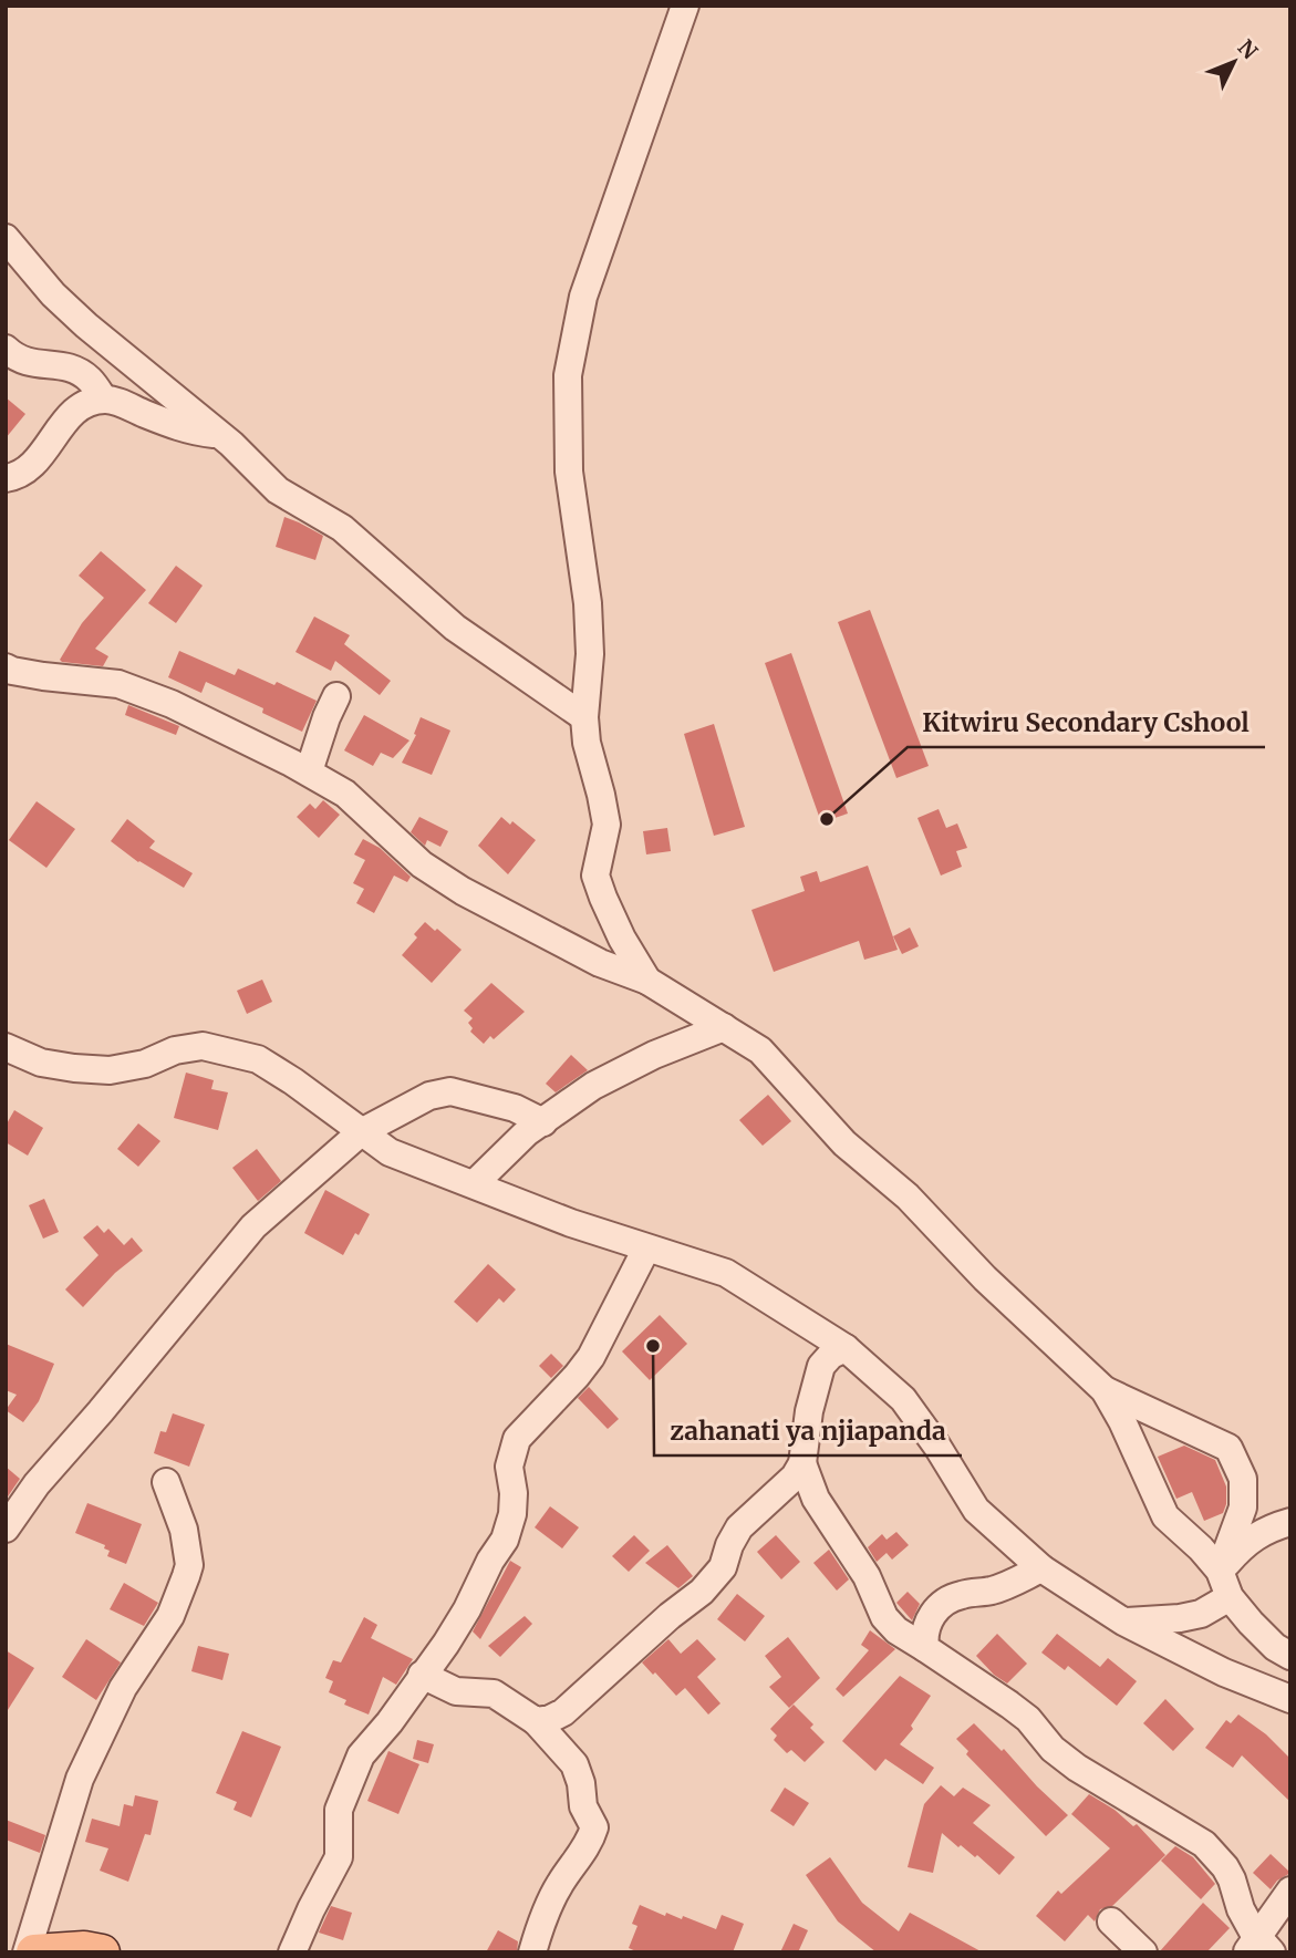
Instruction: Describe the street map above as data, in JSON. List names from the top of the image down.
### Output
{
  "places": ["Kitwiru Secondary Cshool", "zahanati ya njiapanda"],
  "north": "top right"
}
